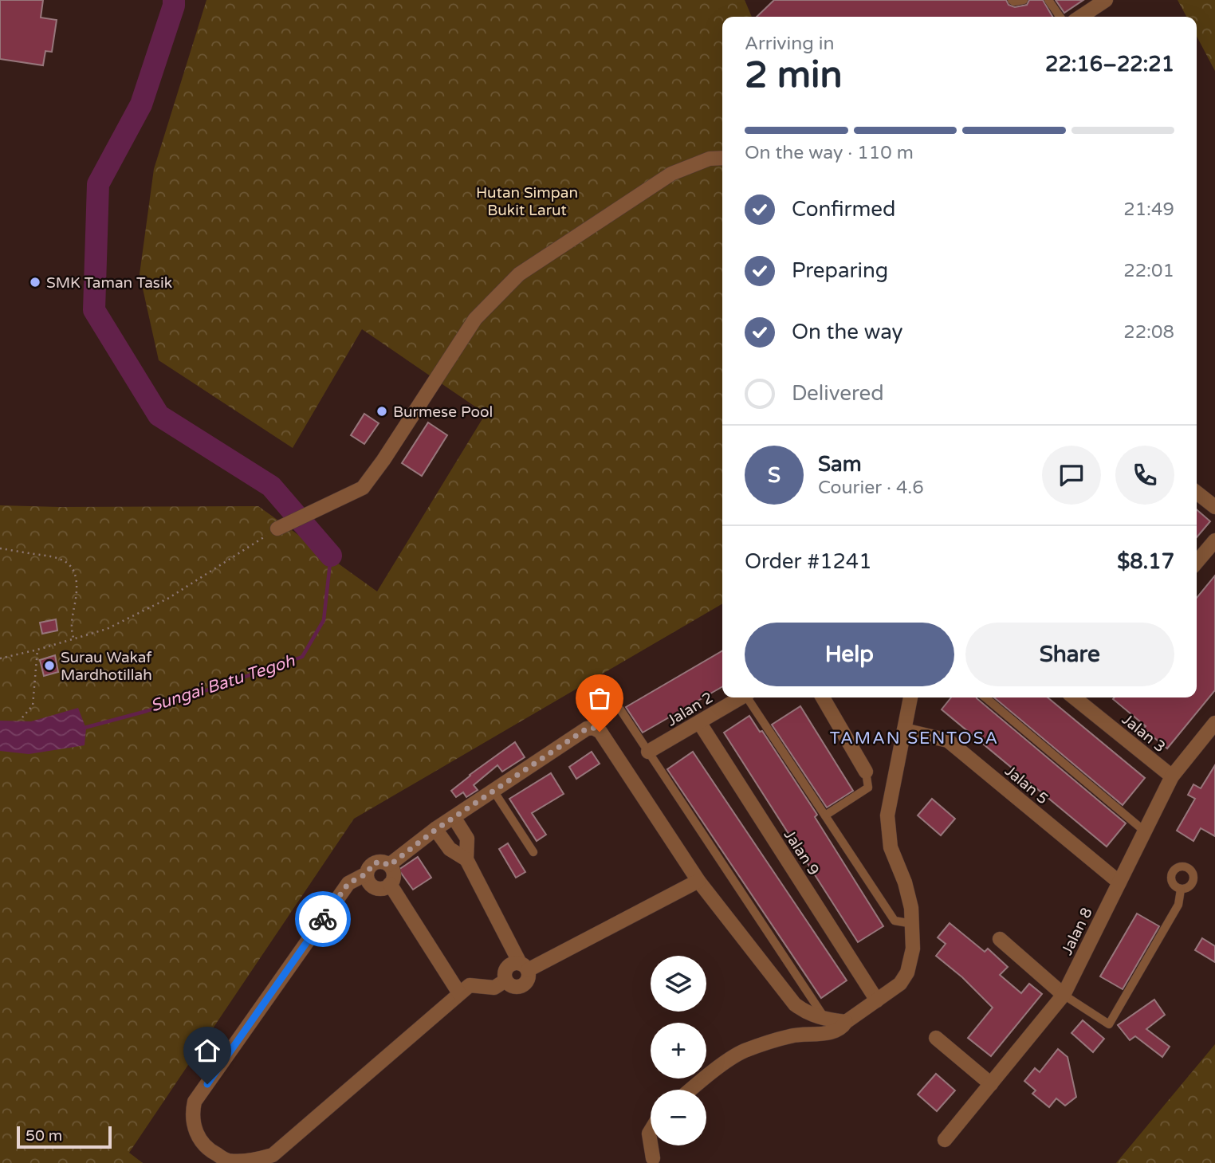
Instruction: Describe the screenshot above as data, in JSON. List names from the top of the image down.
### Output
{
  "streets": {
    "street": [
      "Jalan 2",
      "Jalan 3",
      "Jalan 5",
      "Jalan 9",
      "Jalan 8"
    ]
  },
  "crossings": [
    ["Jalan 2", "Jalan 9"],
    ["Jalan 3", "Jalan 8"],
    ["Jalan 5", "Jalan 8"]
  ],
  "districts": ["TAMAN SENTOSA"],
  "water": ["Sungai Batu Tegoh"],
  "parks": ["Hutan Simpan Bukit Larut"],
  "places": ["SMK Taman Tasik", "Burmese Pool", "Surau Wakaf Mardhotillah"],
  "scale_bar": "50 m",
  "page": {
    "heading": ["2 min", "Arriving in", "22:16–22:21"],
    "panel": [
      "Sam",
      "Courier · 4.6",
      "Order #1241",
      "$8.17"
    ],
    "bar": "On the way · 110 m",
    "list": [
      ["Confirmed", "21:49"],
      ["Preparing", "22:01"],
      ["On the way", "22:08"],
      "Delivered"
    ],
    "round": "S",
    "buttons": ["Help", "Share"],
    "map_buttons": ["+", "−"],
    "scale": "50 m"
  }
}
